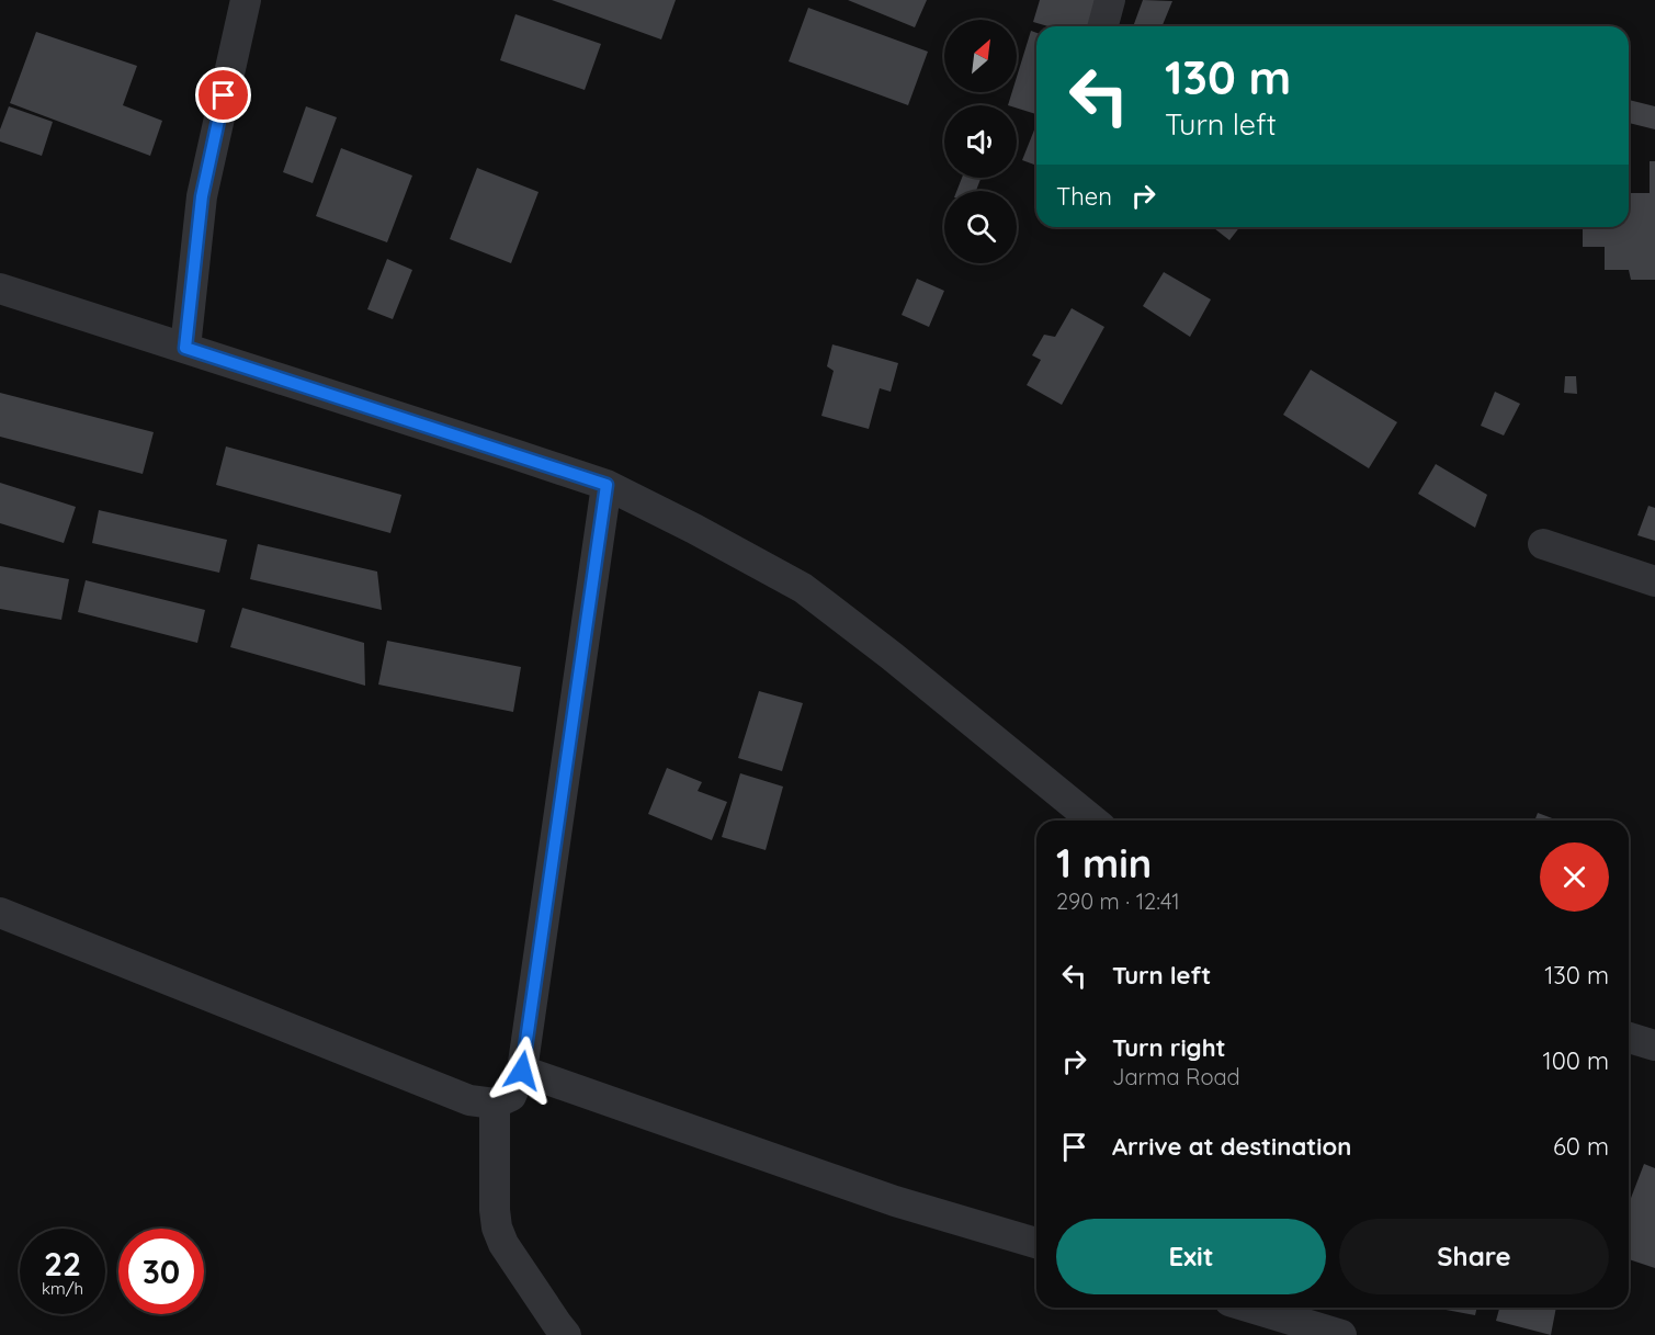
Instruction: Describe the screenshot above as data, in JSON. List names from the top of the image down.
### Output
{
  "north": "top right",
  "page": {
    "turn": ["130 m", "Turn left"],
    "then": "Then",
    "heading": ["1 min", "290 m · 12:41"],
    "list": [
      {
        "name": "Turn left",
        "value": "130 m"
      },
      {
        "name": "Turn right",
        "note": "Jarma Road",
        "value": "100 m"
      },
      {
        "name": "Arrive at destination",
        "value": "60 m"
      }
    ],
    "buttons": ["Exit", "Share"],
    "speed": "22 km/h",
    "limit": "30"
  }
}
